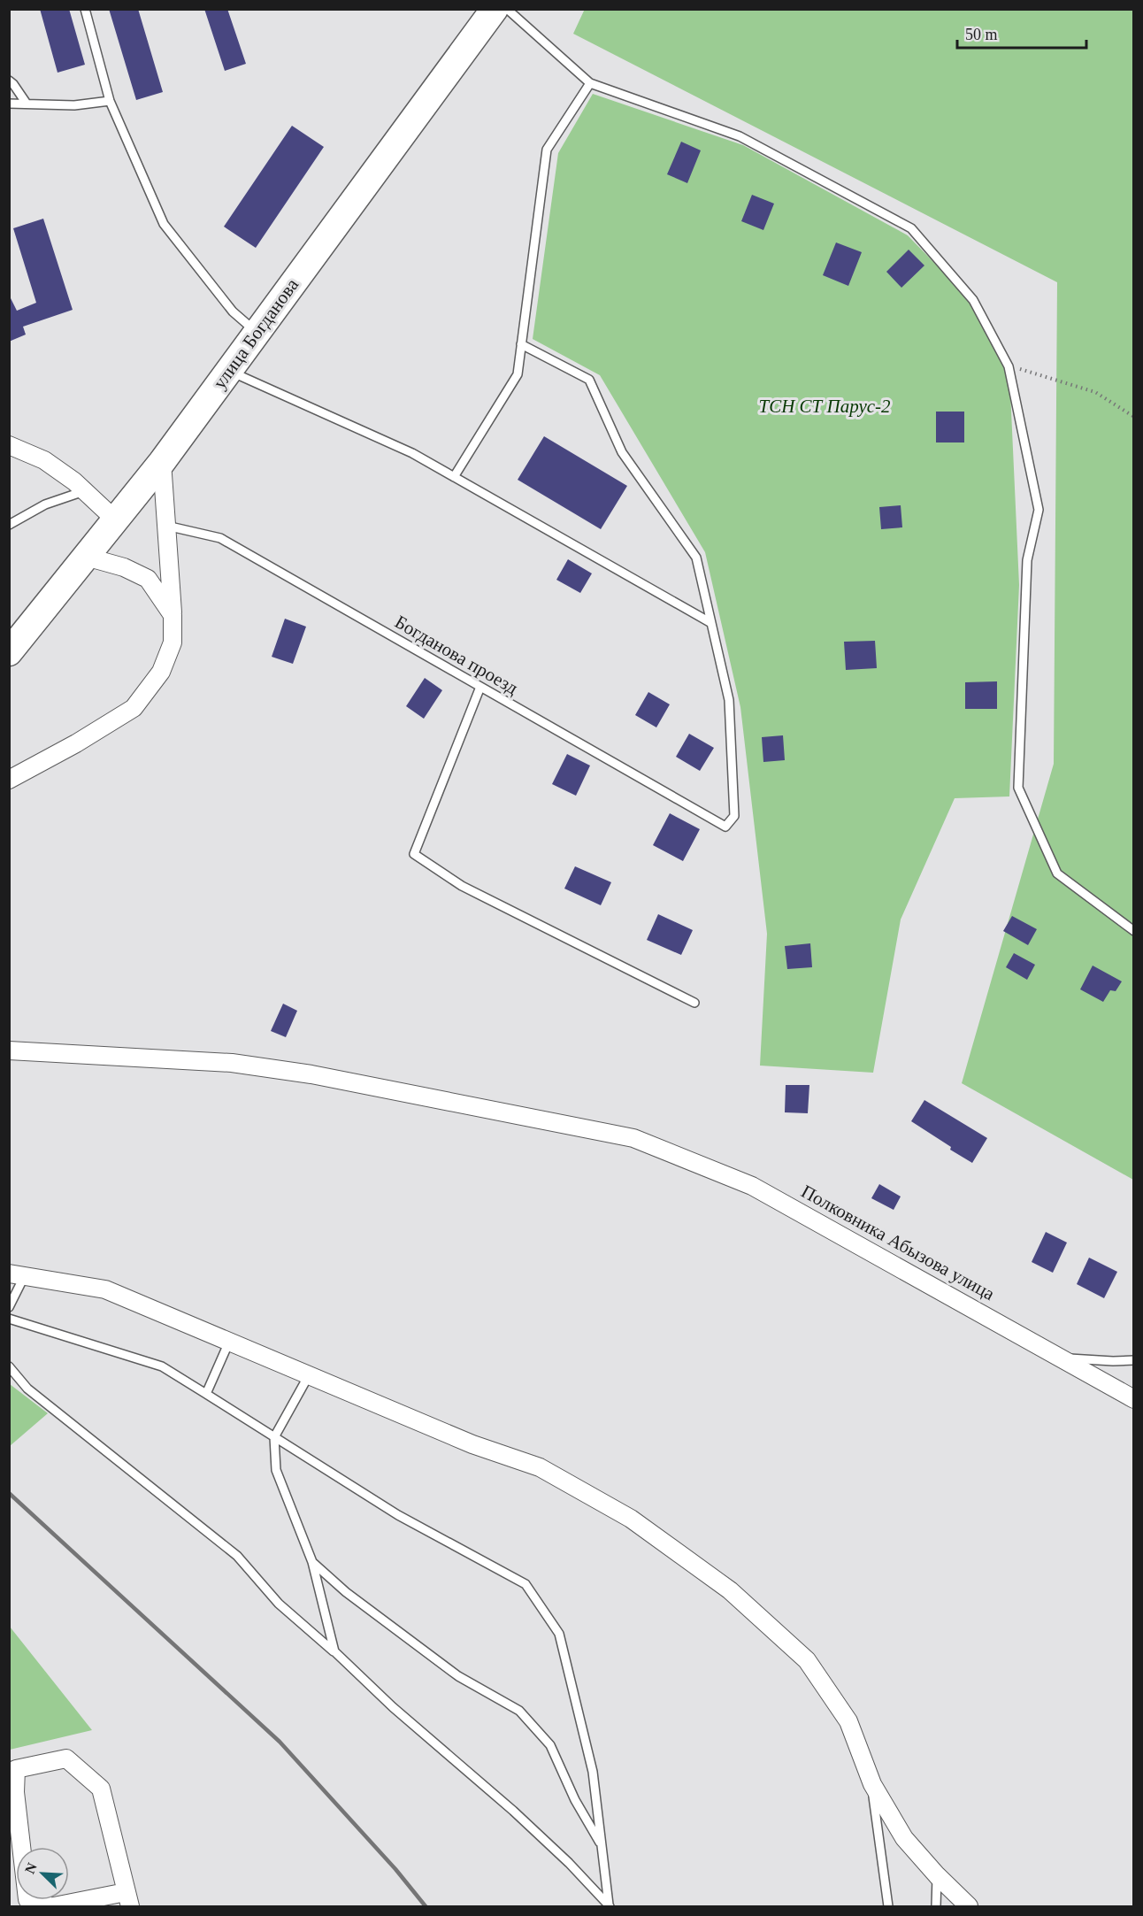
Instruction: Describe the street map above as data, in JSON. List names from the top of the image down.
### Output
{
  "streets": {
    "main road": ["улица Богданова"],
    "street": ["Полковника Абызова улица"],
    "lane": ["Богданова проезд"]
  },
  "parks": ["ТСН СТ Парус-2"],
  "scale_bar": "50 m",
  "north": "top left"
}
